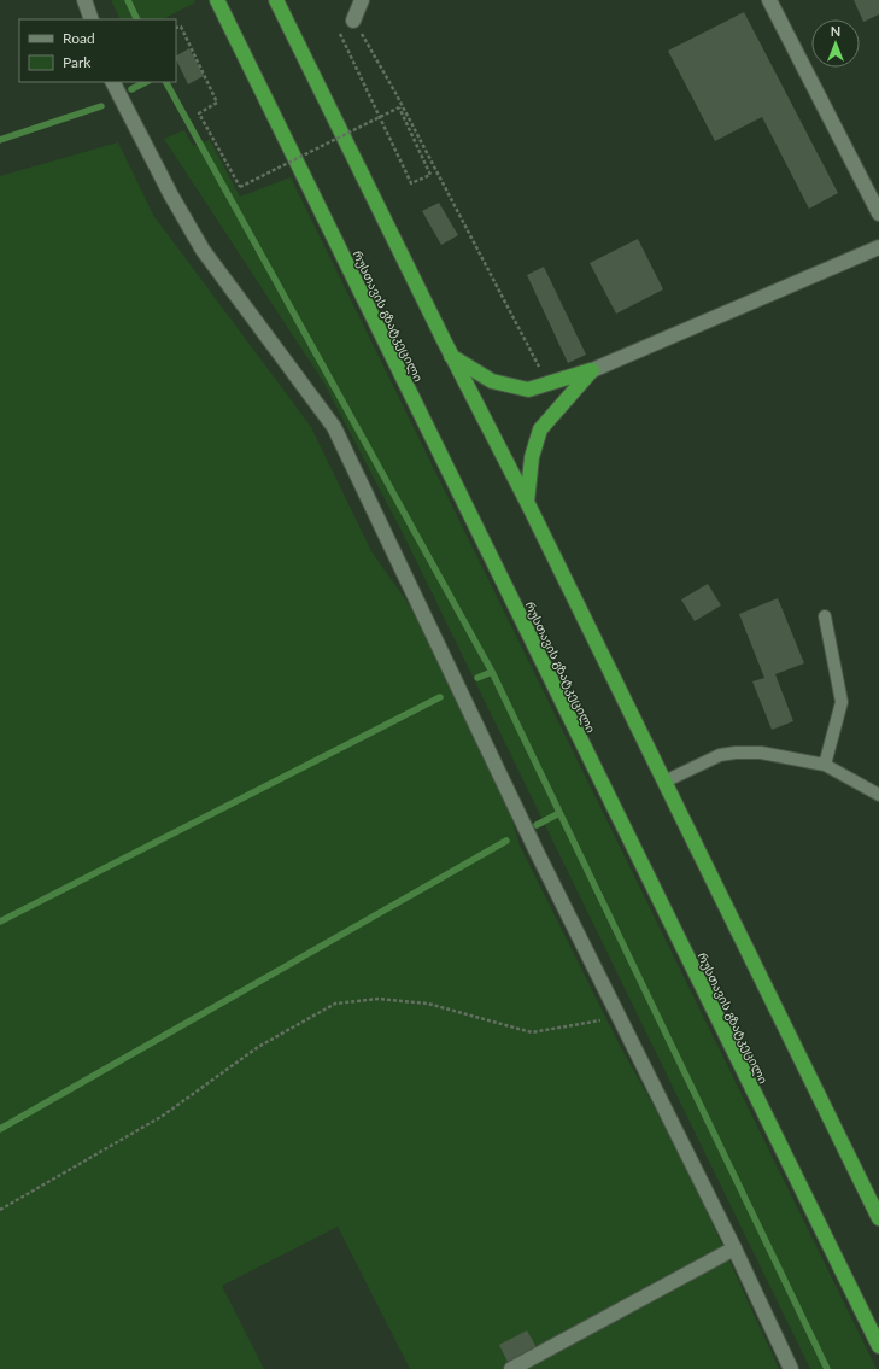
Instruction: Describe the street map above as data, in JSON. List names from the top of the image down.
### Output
{
  "streets": {
    "highway": ["რუსთავის გზატკეცილი"]
  },
  "legend": ["Road", "Park"],
  "north": "top"
}
